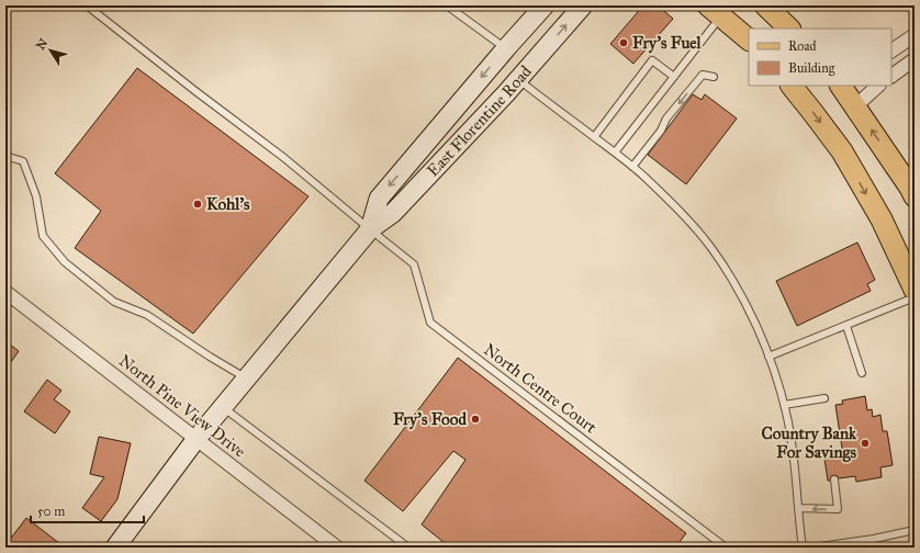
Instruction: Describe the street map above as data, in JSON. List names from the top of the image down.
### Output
{
  "streets": {
    "street": ["East Florentine Road", "North Pine View Drive"],
    "lane": ["North Centre Court"]
  },
  "crossings": [
    ["East Florentine Road", "North Centre Court"],
    ["East Florentine Road", "North Pine View Drive"]
  ],
  "places": [
    "Fry's Fuel",
    "Kohl's",
    "Fry's Food",
    "Country Bank For Savings"
  ],
  "legend": ["Road", "Building"],
  "scale_bar": "50 m",
  "north": "top left"
}
